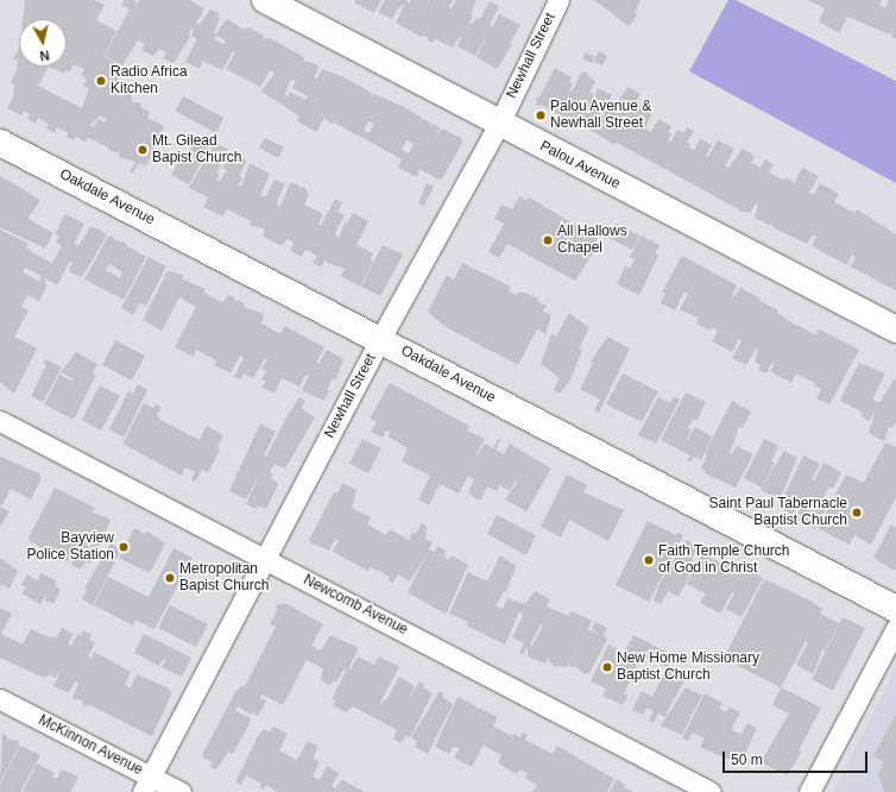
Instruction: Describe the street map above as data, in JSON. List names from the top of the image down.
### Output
{
  "streets": {
    "main road": ["Palou Avenue", "Oakdale Avenue"],
    "street": ["Newhall Street", "Newcomb Avenue", "McKinnon Avenue"]
  },
  "crossings": [
    ["Newhall Street", "Palou Avenue"],
    ["Newhall Street", "Oakdale Avenue"],
    ["Newhall Street", "Newcomb Avenue"],
    ["Newhall Street", "McKinnon Avenue"]
  ],
  "places": [
    "Radio Africa Kitchen",
    "Palou Avenue & Newhall Street",
    "Mt. Gilead Bapist Church",
    "All Hallows Chapel",
    "Saint Paul Tabernacle Baptist Church",
    "Bayview Police Station",
    "Faith Temple Church of God in Christ",
    "Metropolitan Bapist Church",
    "New Home Missionary Baptist Church"
  ],
  "scale_bar": "50 m",
  "north": "bottom"
}
